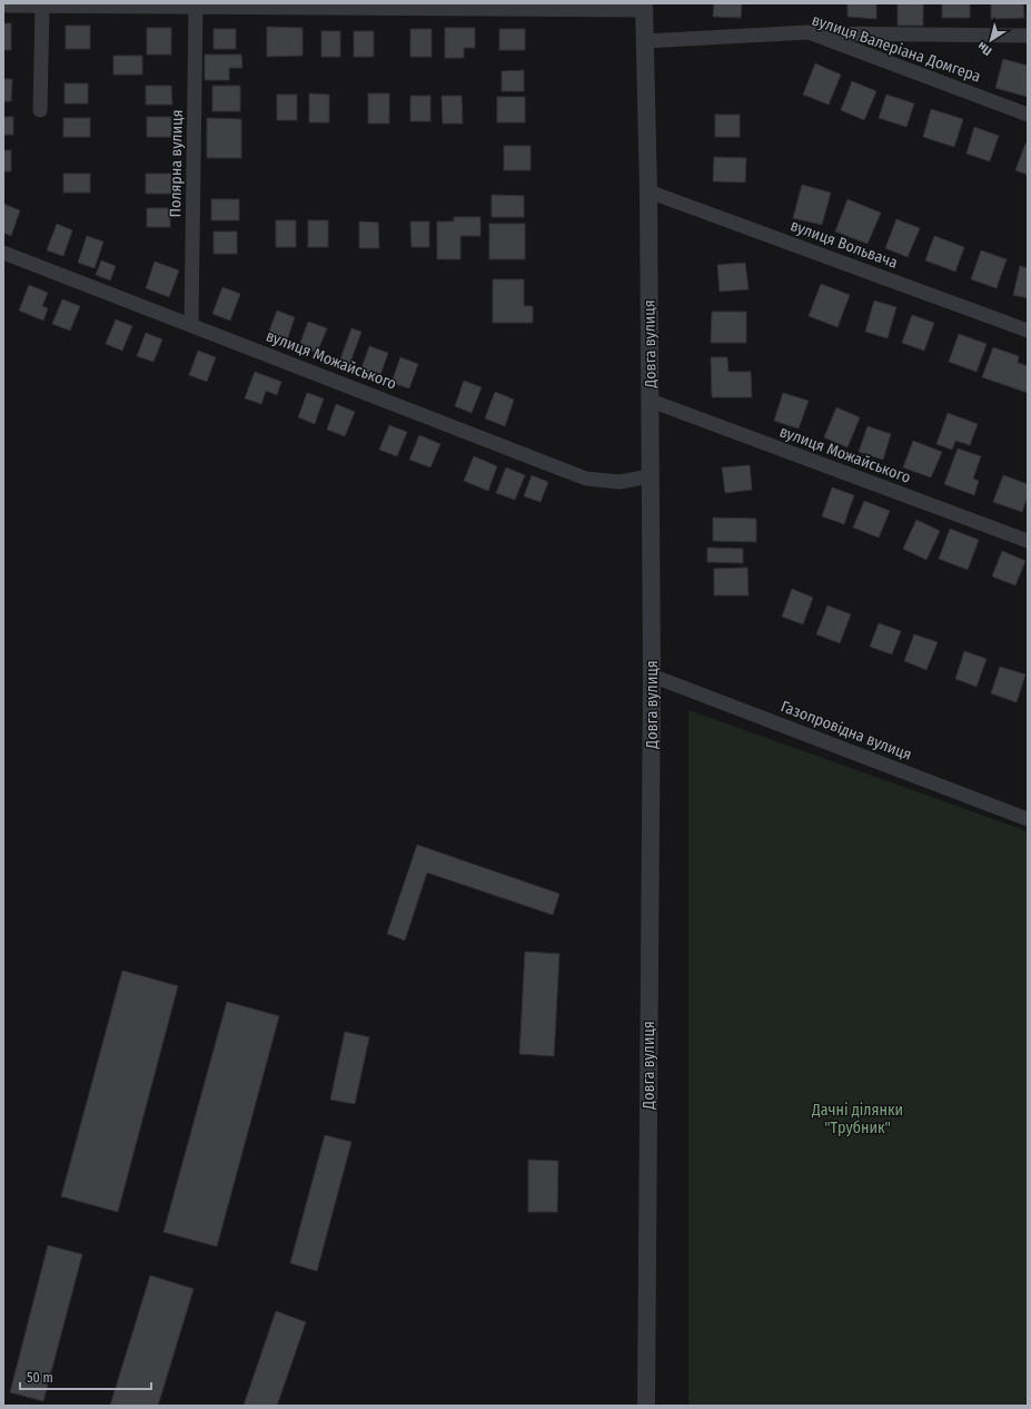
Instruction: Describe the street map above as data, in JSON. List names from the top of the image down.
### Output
{
  "streets": {
    "street": [
      "вулиця Валеріана Домгера",
      "Полярна вулиця",
      "вулиця Вольвача",
      "Довга вулиця",
      "вулиця Можайського",
      "Газопровідна вулиця"
    ]
  },
  "crossings": [
    ["вулиця Валеріана Домгера", "Довга вулиця"],
    ["Полярна вулиця", "вулиця Можайського"],
    ["вулиця Вольвача", "Довга вулиця"],
    ["Довга вулиця", "вулиця Можайського"],
    ["Довга вулиця", "Газопровідна вулиця"]
  ],
  "parks": ["Дачні ділянки \"Трубник\""],
  "scale_bar": "50 m",
  "north": "bottom left"
}
